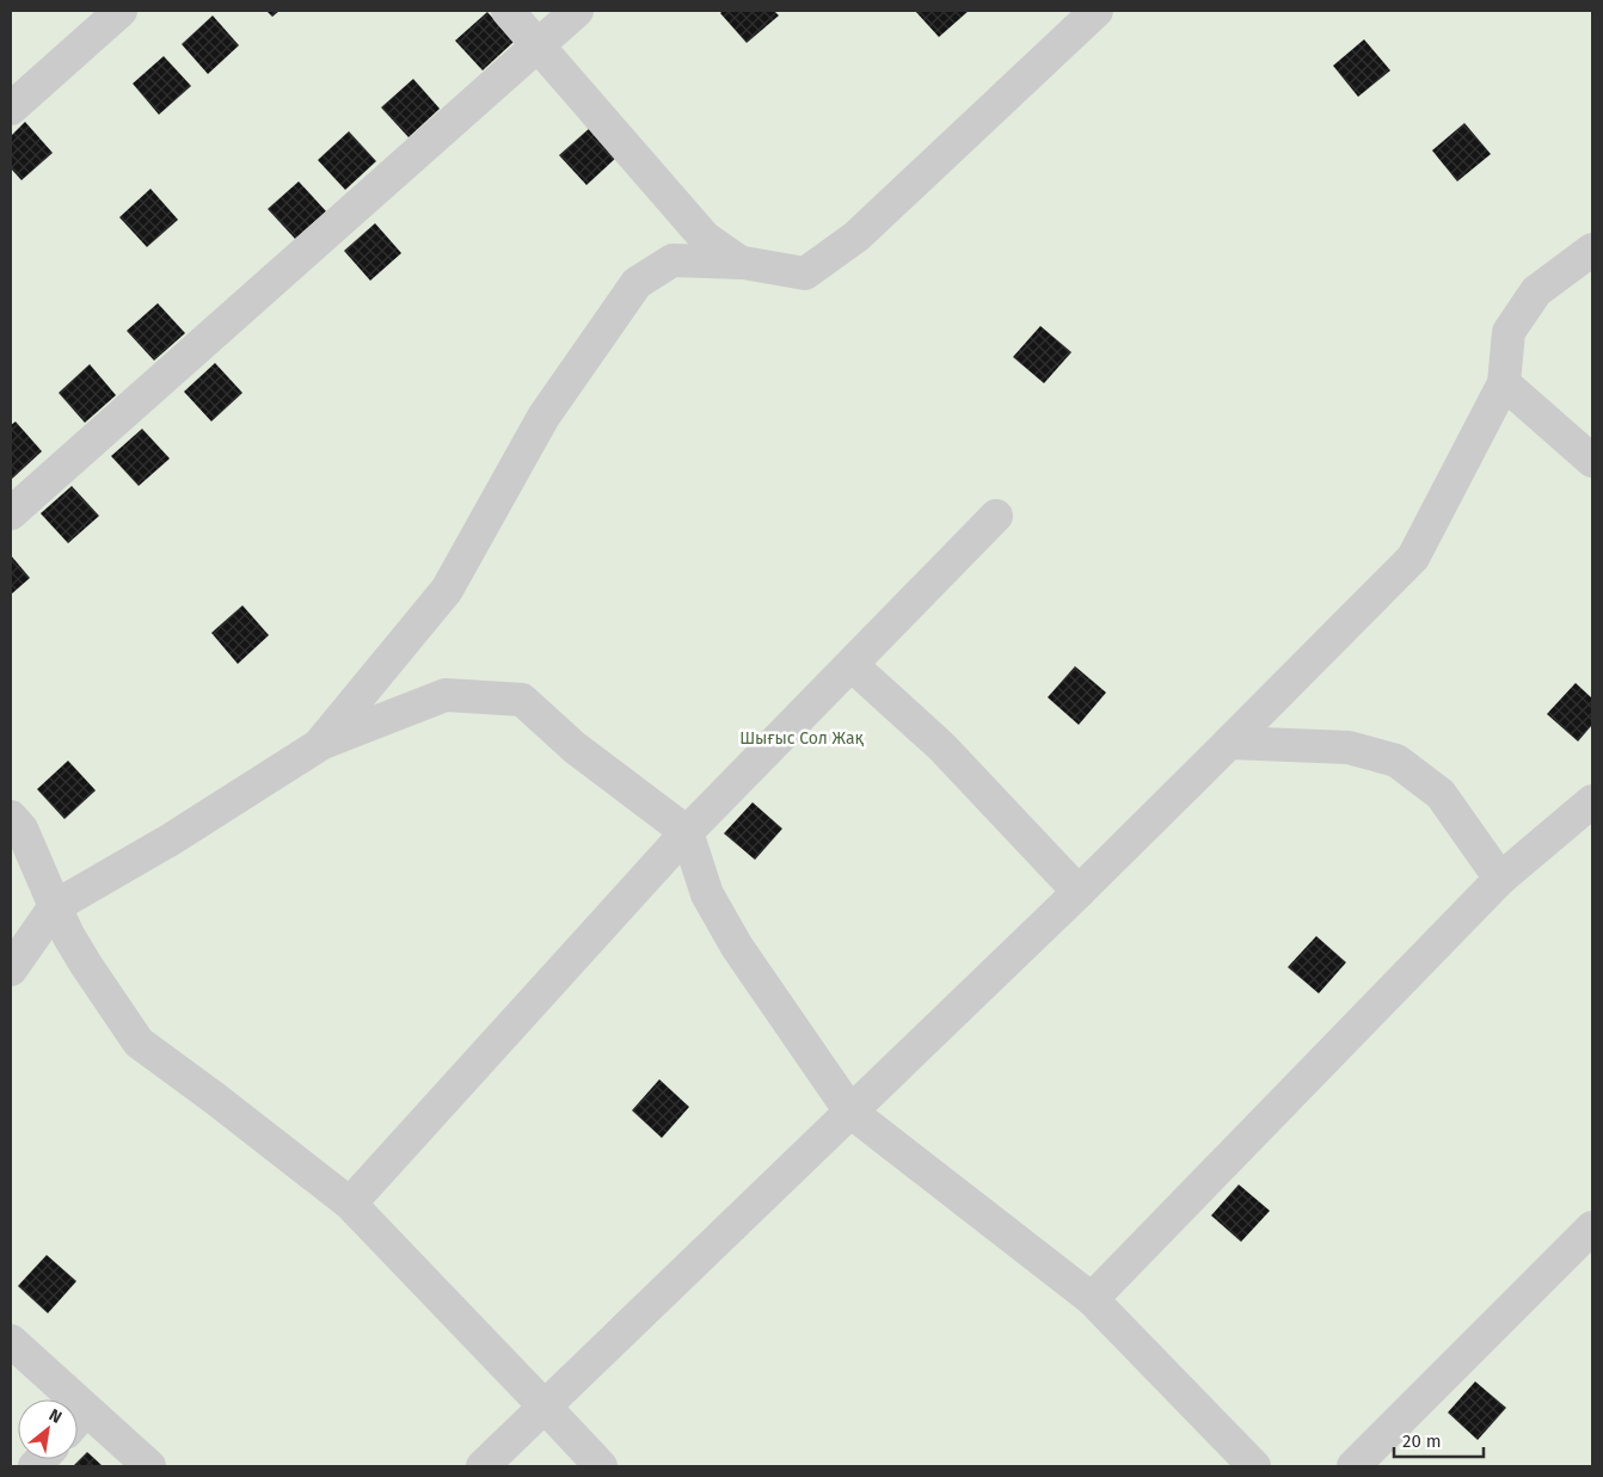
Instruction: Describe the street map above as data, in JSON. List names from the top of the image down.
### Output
{
  "parks": ["Шығыс Сол Жақ"],
  "scale_bar": "20 m",
  "north": "top right"
}
